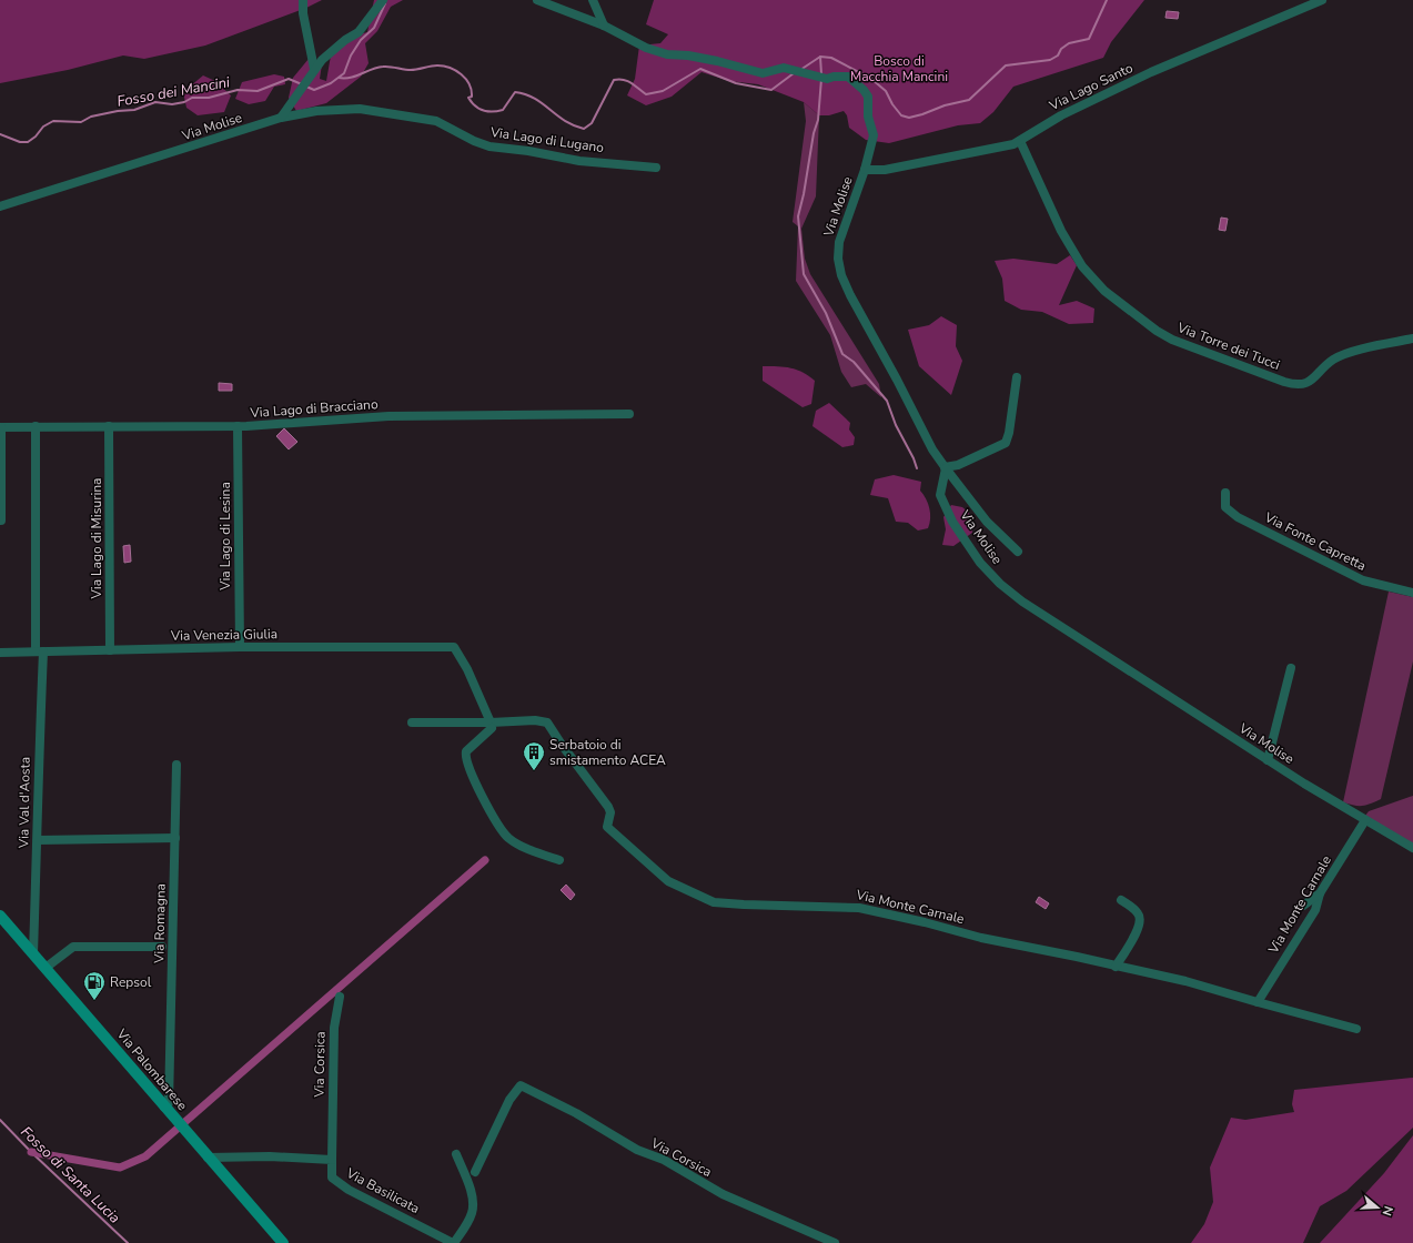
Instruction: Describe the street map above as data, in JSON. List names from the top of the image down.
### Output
{
  "streets": {
    "main road": ["Via Palombarese"],
    "street": [
      "Via Lago Santo",
      "Via Molise",
      "Via Lago di Lugano",
      "Via Torre dei Tucci",
      "Via Lago di Bracciano",
      "Via Lago di Lesina",
      "Via Lago di Misurina",
      "Via Fonte Capretta",
      "Via Venezia Giulia",
      "Via Val d'Aosta",
      "Via Monte Carnale",
      "Via Romagna",
      "Via Corsica",
      "Via Basilicata"
    ]
  },
  "crossings": [
    ["Via Lago Santo", "Via Molise"],
    ["Via Lago Santo", "Via Torre dei Tucci"],
    ["Via Molise", "Via Lago di Lugano"],
    ["Via Molise", "Via Monte Carnale"],
    ["Via Lago di Bracciano", "Via Lago di Lesina"],
    ["Via Lago di Bracciano", "Via Lago di Misurina"],
    ["Via Lago di Bracciano", "Via Val d'Aosta"],
    ["Via Lago di Lesina", "Via Venezia Giulia"],
    ["Via Lago di Misurina", "Via Venezia Giulia"],
    ["Via Venezia Giulia", "Via Val d'Aosta"],
    ["Via Venezia Giulia", "Via Monte Carnale"],
    ["Via Val d'Aosta", "Via Palombarese"],
    ["Via Romagna", "Via Palombarese"],
    ["Via Corsica", "Via Basilicata"]
  ],
  "water": ["Fosso dei Mancini", "Fosso di Santa Lucia"],
  "parks": ["Bosco di Macchia Mancini"],
  "places": {
    "building": ["Serbatoio di smistamento ACEA"],
    "fuel station": ["Repsol"]
  },
  "north": "right"
}
